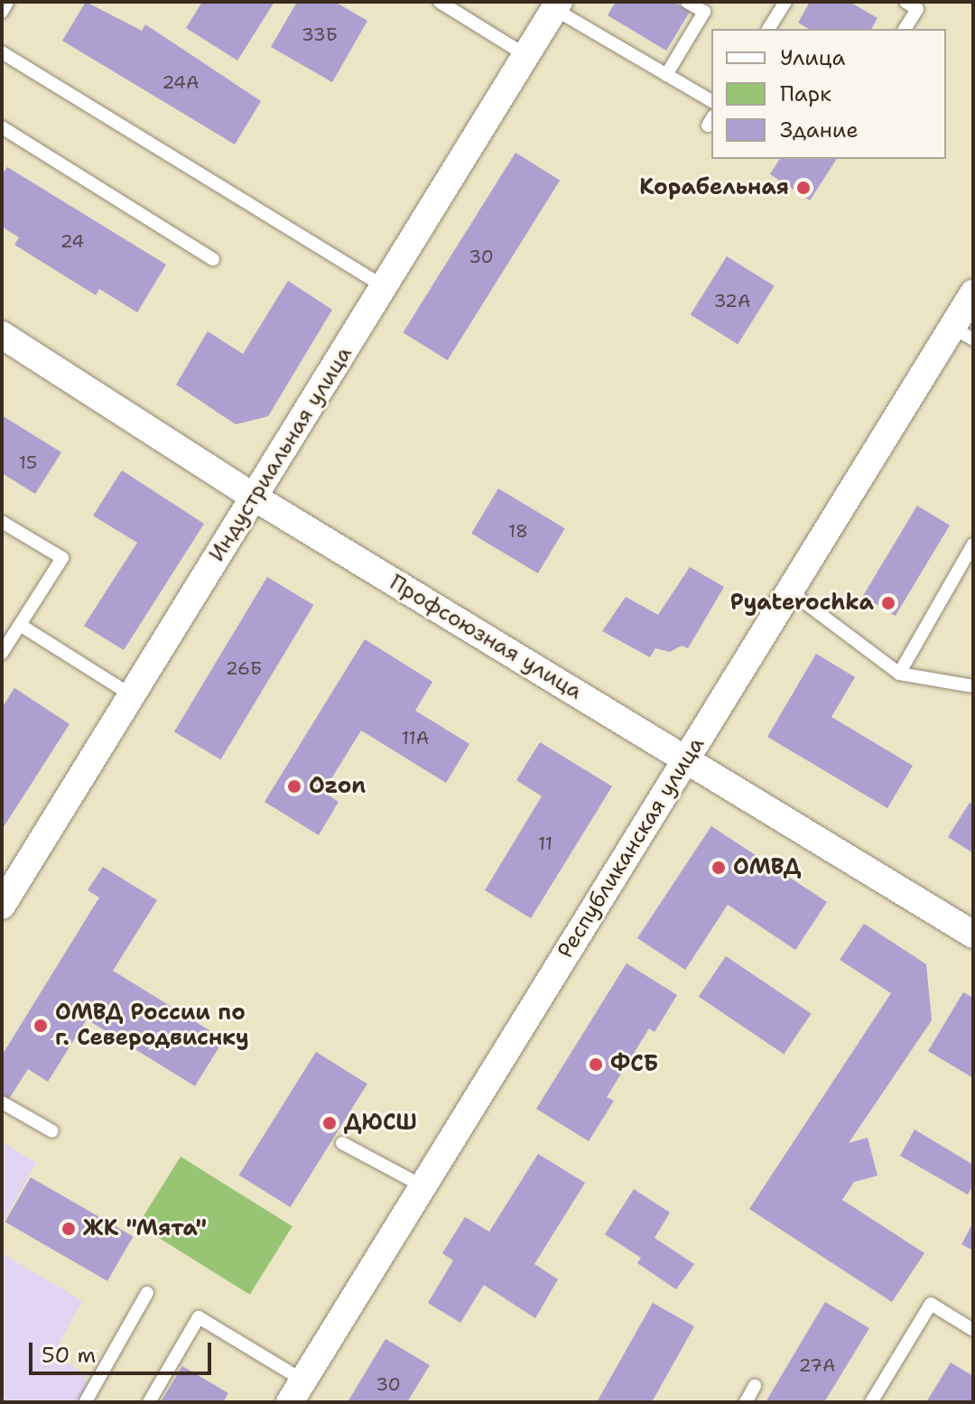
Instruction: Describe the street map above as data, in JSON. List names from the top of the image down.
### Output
{
  "streets": {
    "street": ["Индустриальная улица", "Профсоюзная улица", "Республиканская улица"]
  },
  "crossings": [
    ["Индустриальная улица", "Профсоюзная улица"],
    ["Профсоюзная улица", "Республиканская улица"]
  ],
  "places": [
    "Корабельная",
    "Pyaterochka",
    "Ozon",
    "ОМВД",
    "ОМВД России по г. Северодвиснку",
    "ФСБ",
    "ДЮСШ",
    "ЖК \"Мята\""
  ],
  "house_numbers": [
    "33Б",
    "24А",
    "24",
    "30",
    "32А",
    "15",
    "18",
    "26Б",
    "11А",
    "11",
    "27А",
    "30"
  ],
  "legend": ["Улица", "Парк", "Здание"],
  "scale_bar": "50 m"
}
